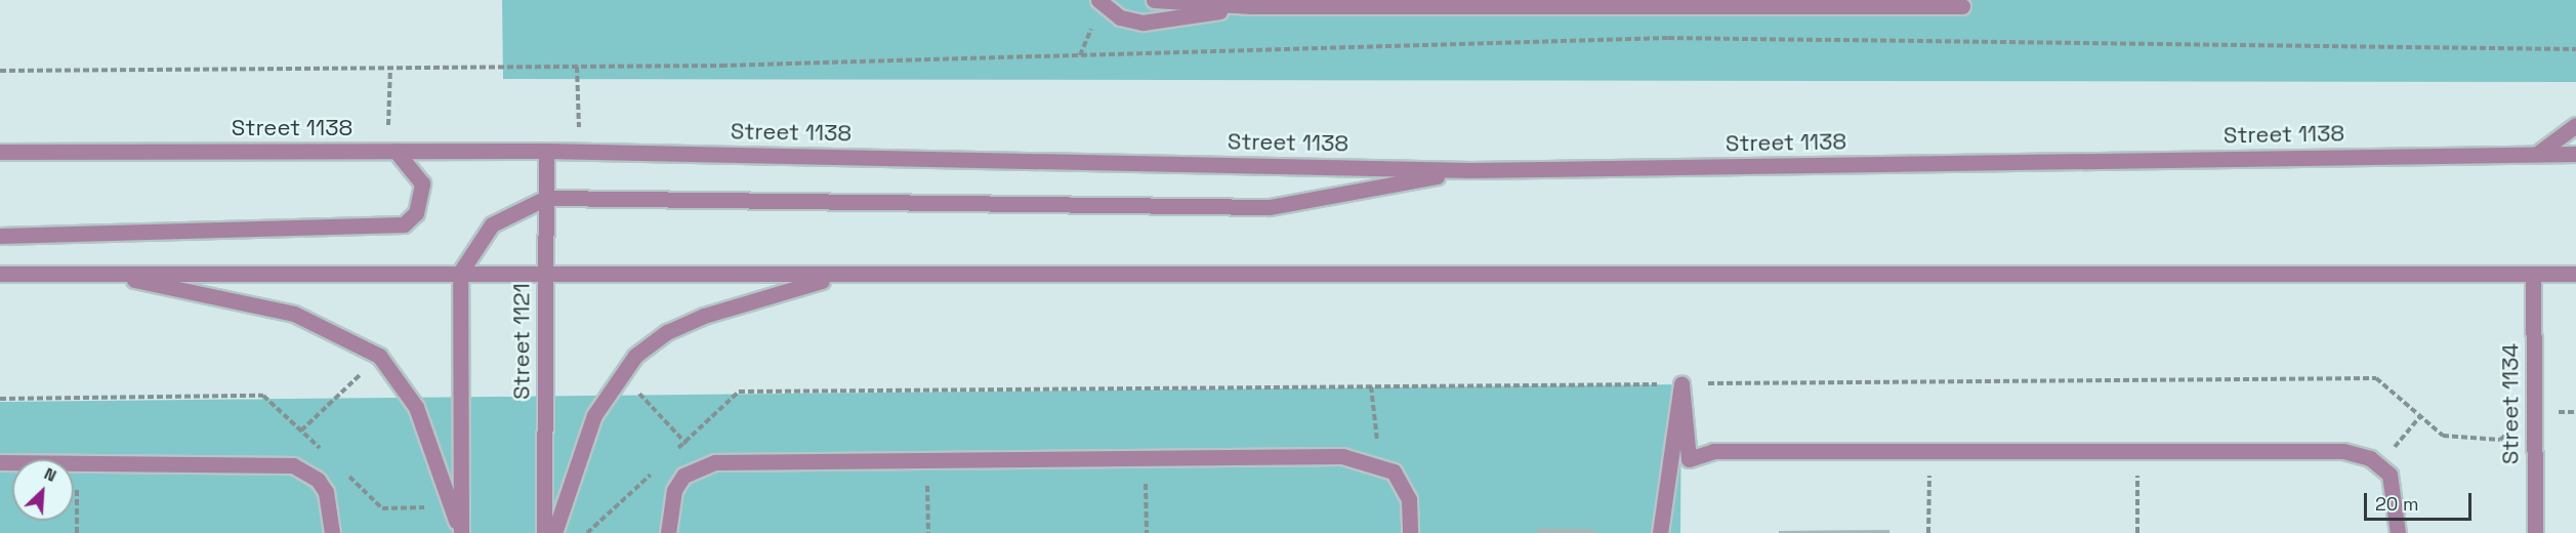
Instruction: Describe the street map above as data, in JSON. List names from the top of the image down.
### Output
{
  "streets": {
    "street": ["Street 1138", "Street 1121", "Street 1134"]
  },
  "crossings": [
    ["Street 1138", "Street 1121"]
  ],
  "scale_bar": "20 m",
  "north": "top right"
}
